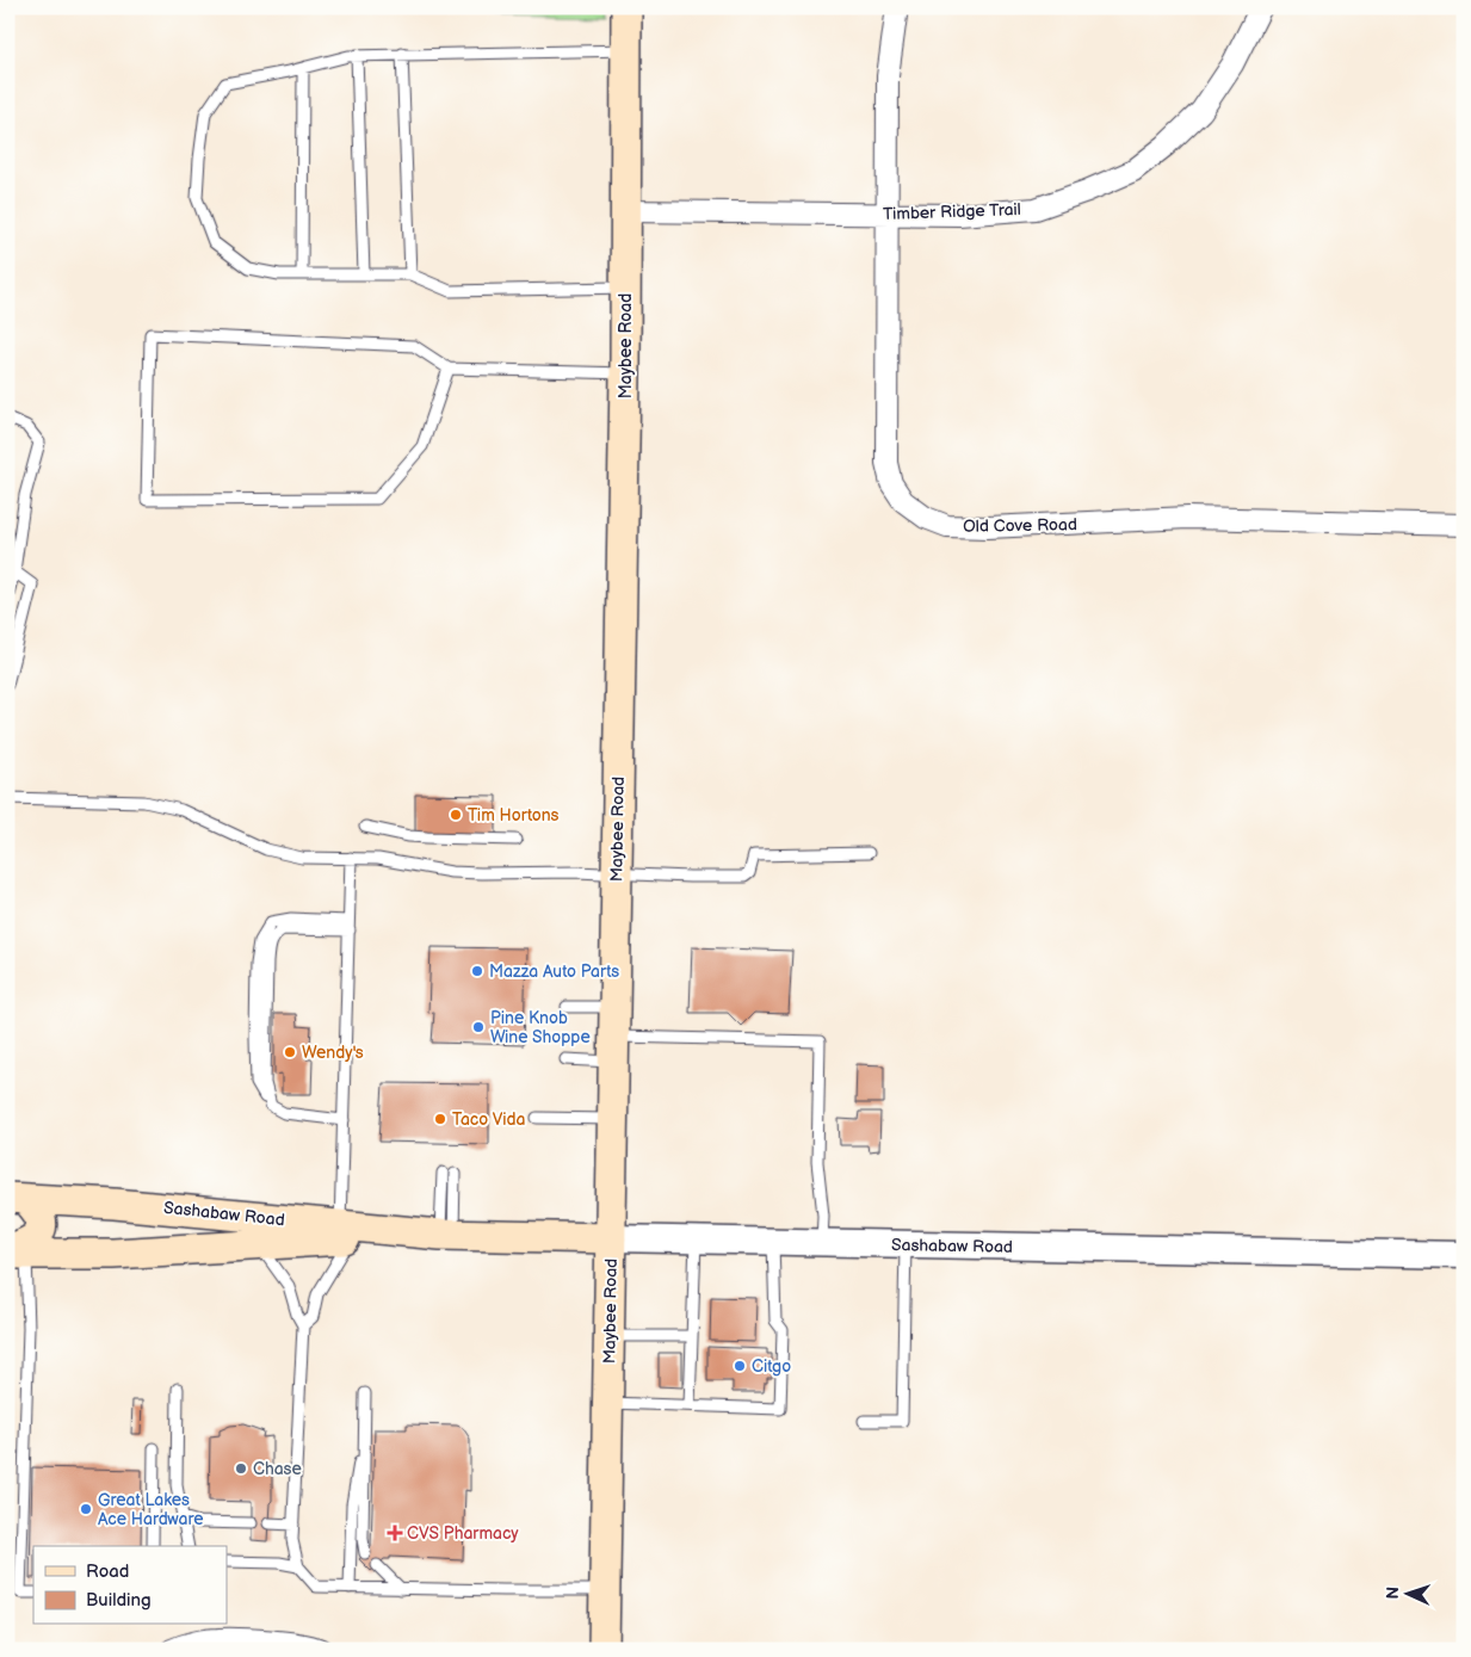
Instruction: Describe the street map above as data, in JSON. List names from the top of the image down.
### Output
{
  "streets": {
    "main road": ["Maybee Road", "Sashabaw Road"],
    "street": ["Timber Ridge Trail", "Old Cove Road"]
  },
  "crossings": [
    ["Timber Ridge Trail", "Maybee Road"],
    ["Timber Ridge Trail", "Old Cove Road"],
    ["Maybee Road", "Sashabaw Road"]
  ],
  "places": {
    "other": [
      "Tim Hortons",
      "Mazza Auto Parts",
      "Pine Knob Wine Shoppe",
      "Wendy's",
      "Taco Vida",
      "Citgo",
      "Chase",
      "Great Lakes Ace Hardware"
    ],
    "health": ["CVS Pharmacy"]
  },
  "legend": ["Road", "Building"],
  "north": "left"
}
